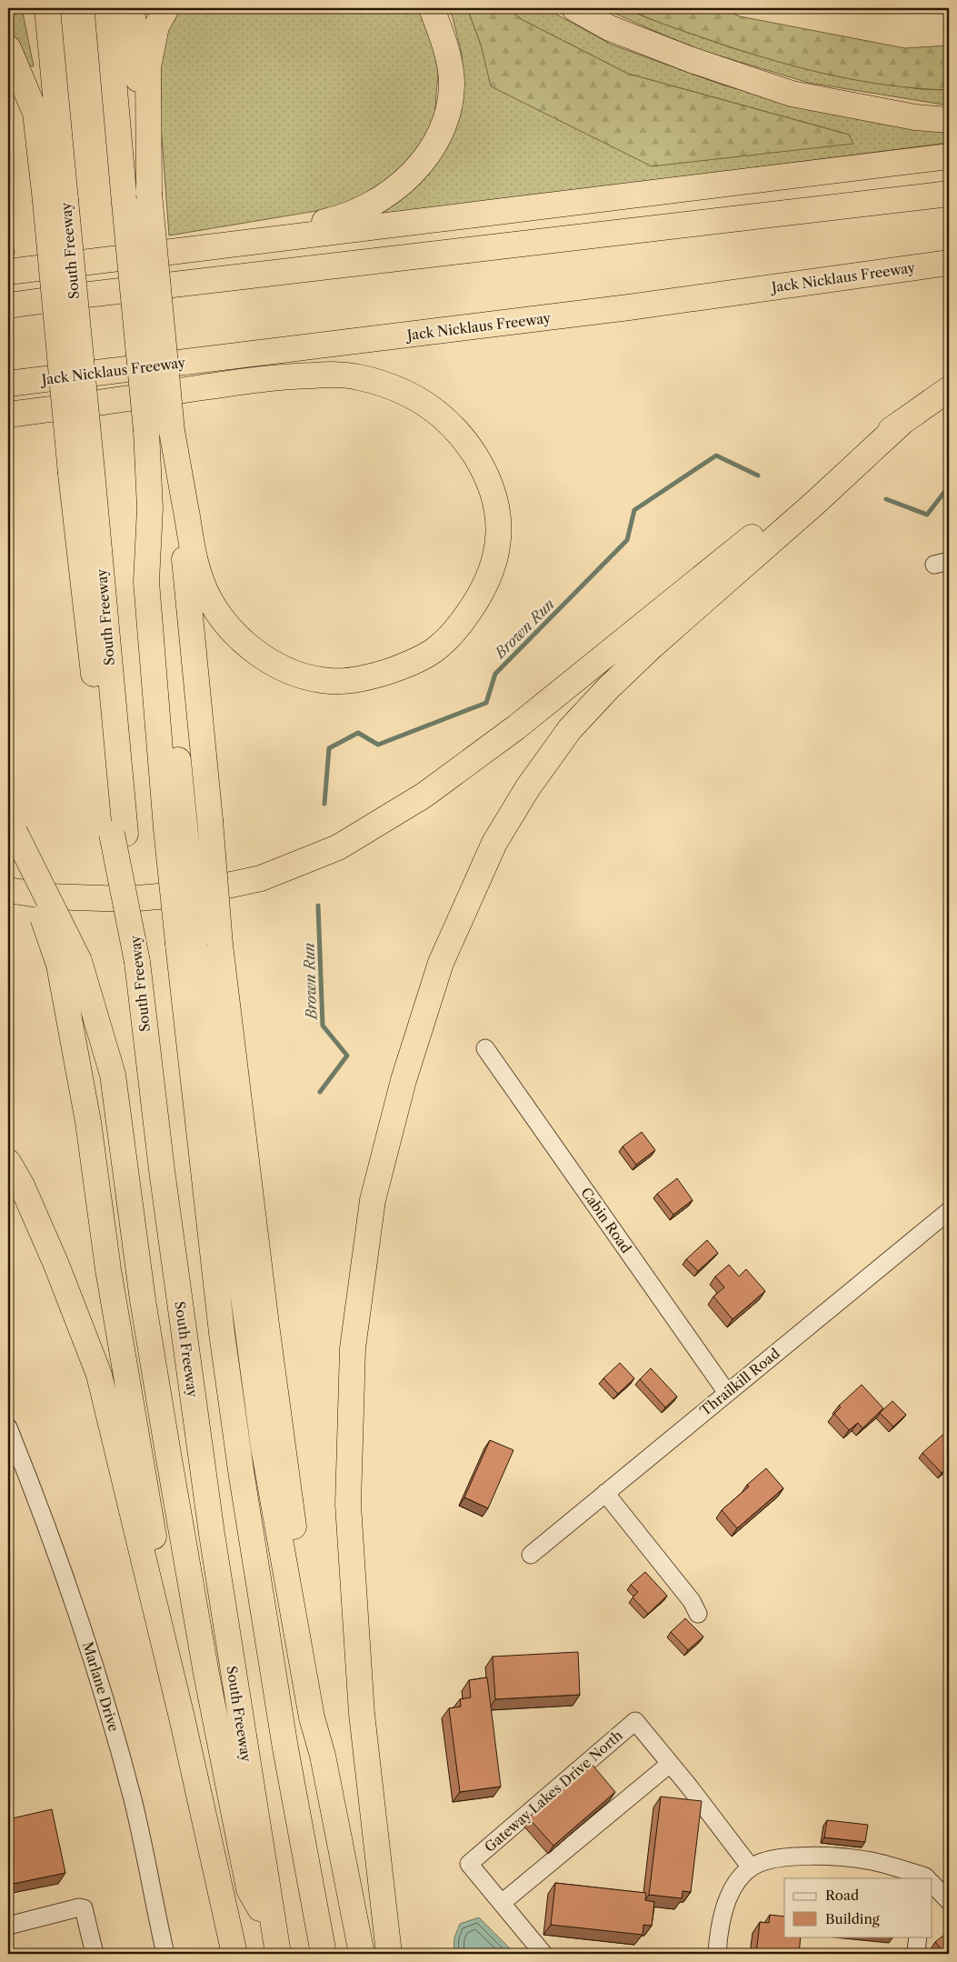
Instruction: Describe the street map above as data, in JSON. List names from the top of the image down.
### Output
{
  "streets": {
    "highway": ["South Freeway", "Jack Nicklaus Freeway"],
    "street": [
      "Cabin Road",
      "Thrailkill Road",
      "Marlane Drive",
      "Gateway Lakes Drive North"
    ]
  },
  "crossings": [
    ["Cabin Road", "Thrailkill Road"]
  ],
  "water": ["Brown Run"],
  "legend": ["Road", "Building"]
}
